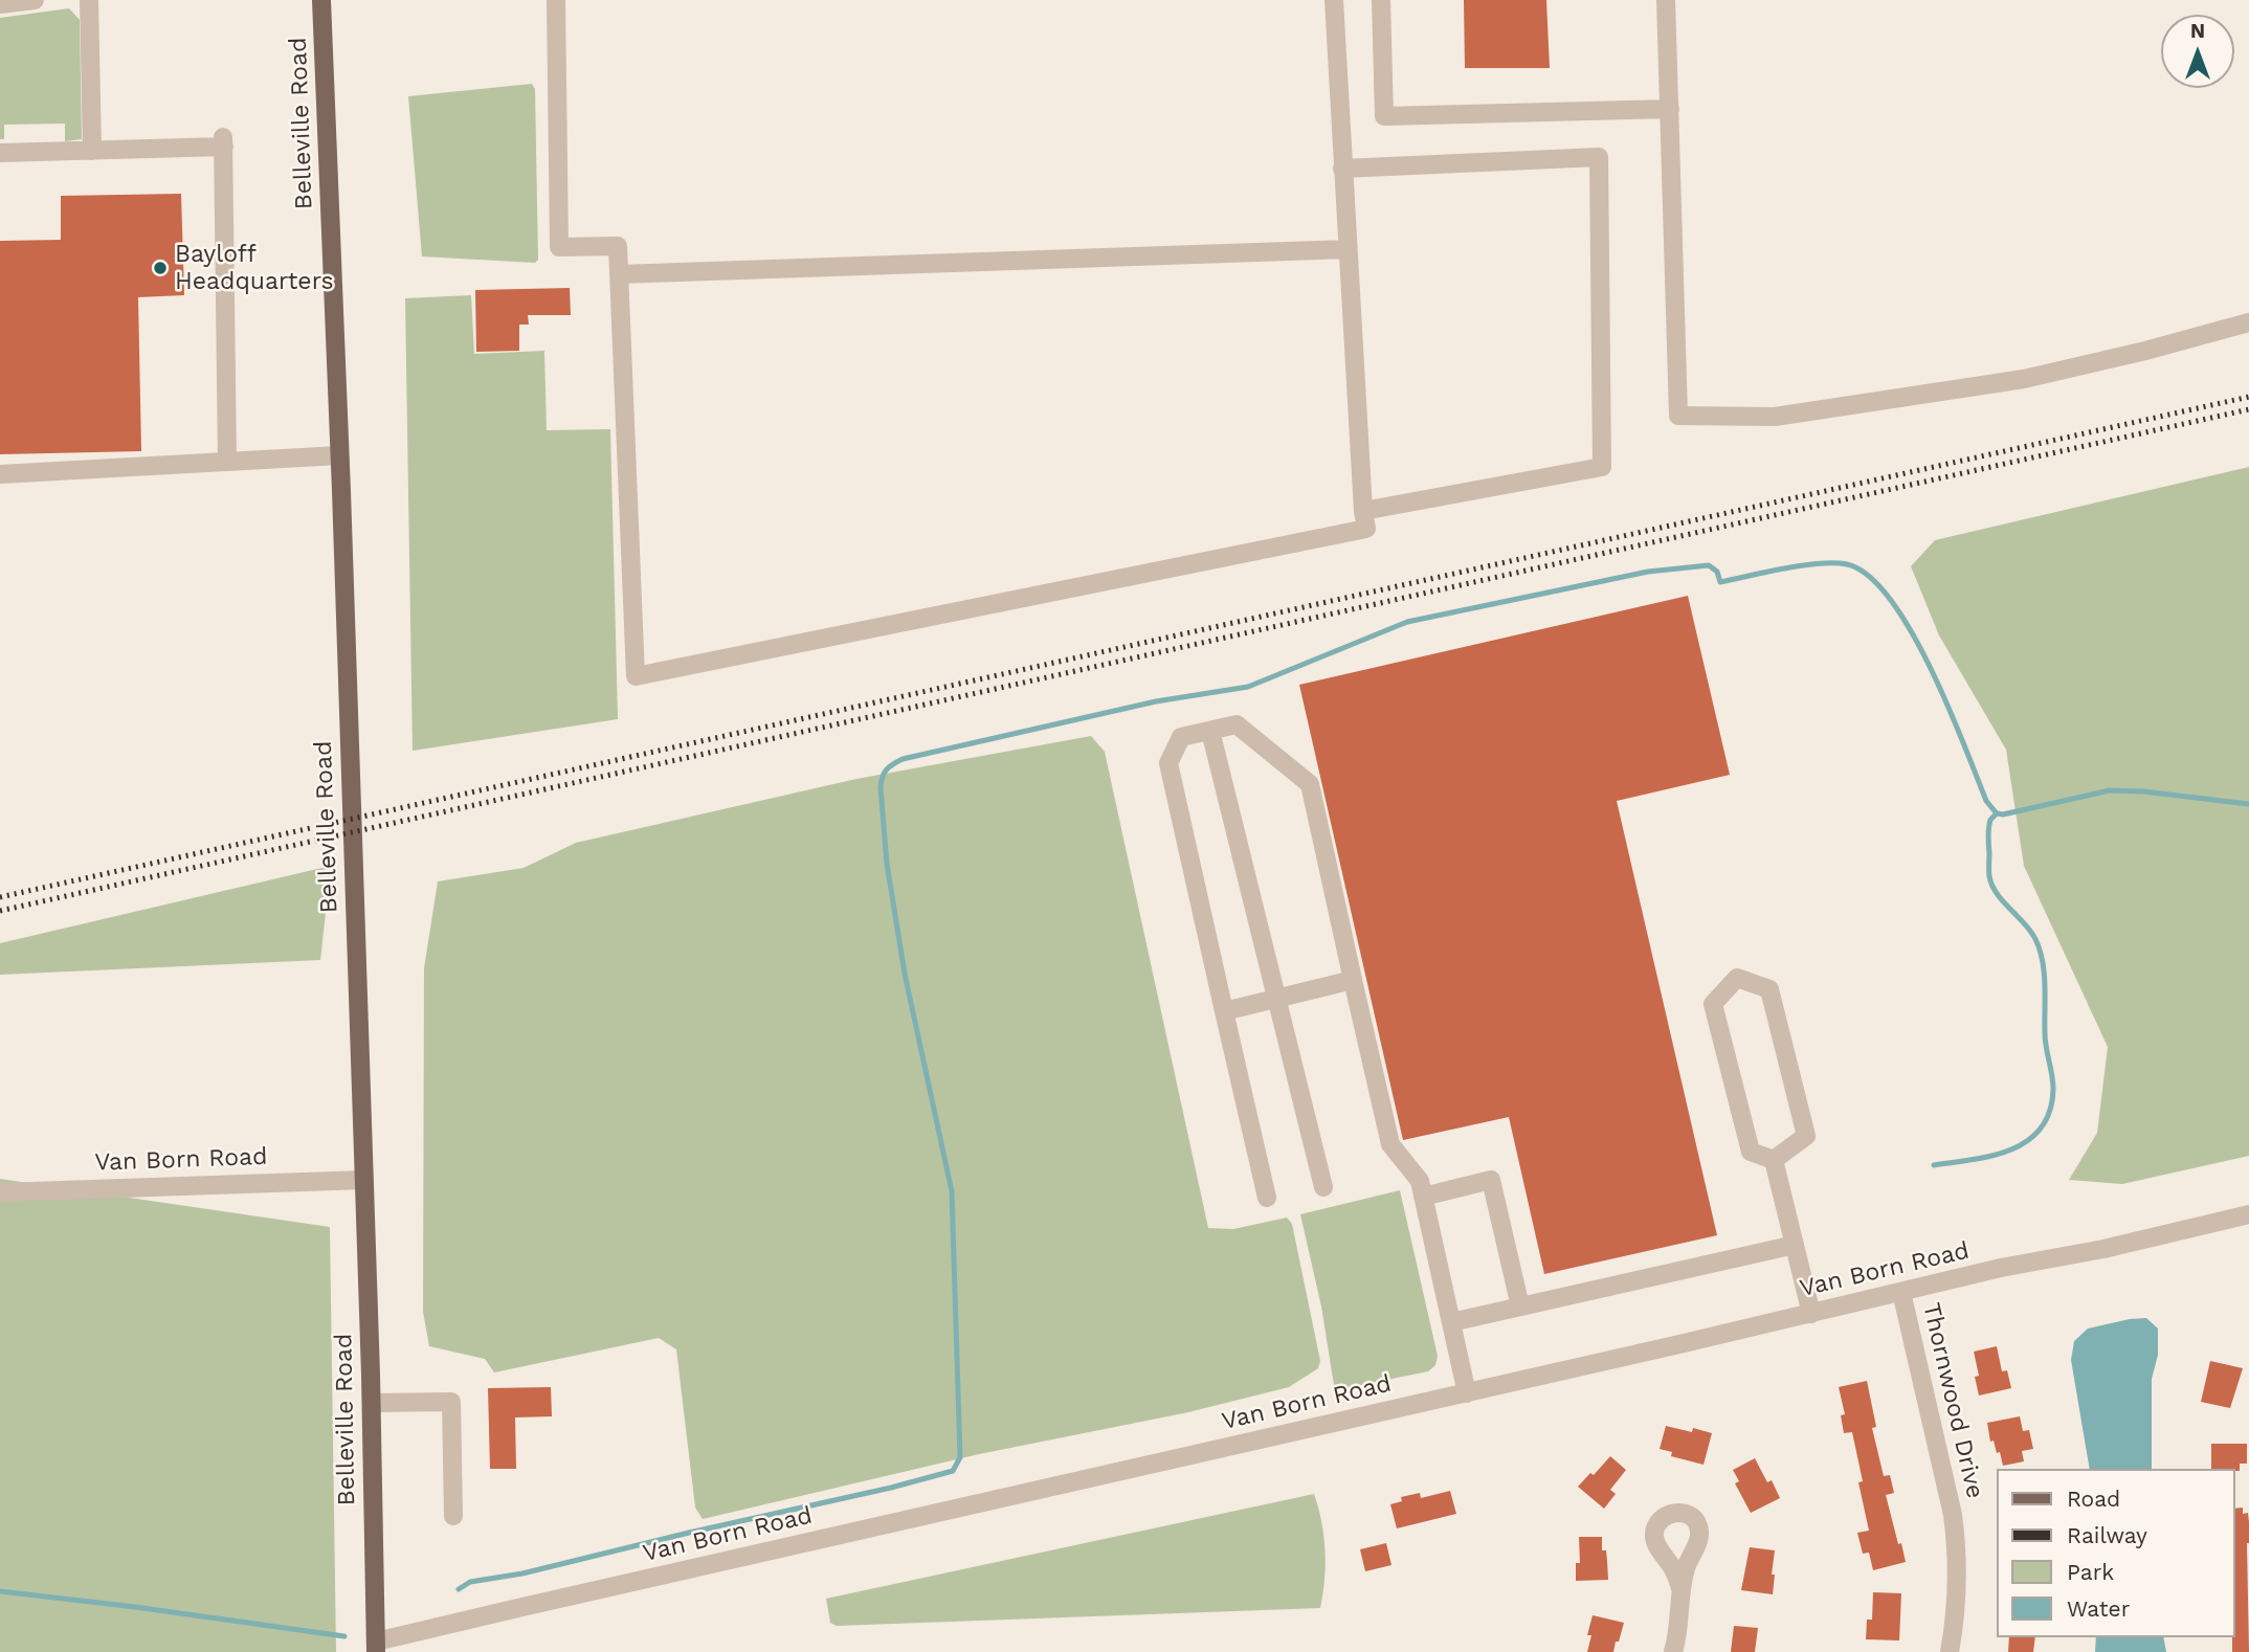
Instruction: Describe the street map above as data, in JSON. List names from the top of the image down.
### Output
{
  "streets": {
    "main road": ["Belleville Road"],
    "street": ["Van Born Road", "Thornwood Drive"]
  },
  "crossings": [
    ["Belleville Road", "Van Born Road"],
    ["Van Born Road", "Thornwood Drive"]
  ],
  "places": ["Bayloff Headquarters"],
  "legend": [
    "Road",
    "Railway",
    "Park",
    "Water"
  ],
  "north": "top"
}
